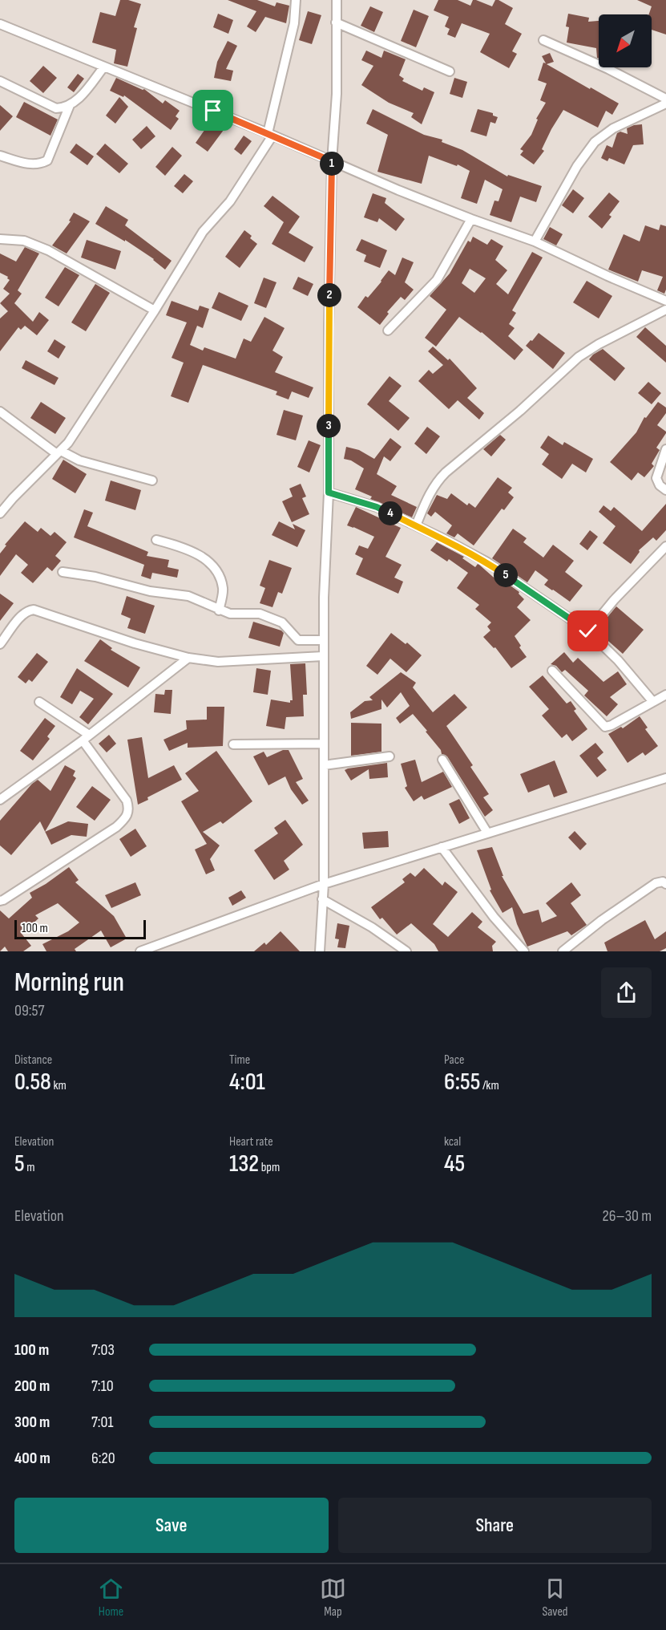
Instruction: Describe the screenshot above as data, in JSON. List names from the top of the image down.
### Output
{
  "scale_bar": "100 m",
  "north": "bottom left",
  "page": {
    "pins": [
      "1",
      "2",
      "3",
      "4",
      "5"
    ],
    "scale": "100 m",
    "heading": ["Morning run", "09:57"],
    "stats": [
      ["Distance", "0.58 km"],
      ["Time", "4:01"],
      ["Pace", "6:55 /km"],
      ["Elevation", "5 m"],
      ["Heart rate", "132 bpm"],
      ["kcal", "45"]
    ],
    "chart": ["Elevation", "26–30 m"],
    "list": [
      {
        "name": "100 m",
        "note": "7:03"
      },
      {
        "name": "200 m",
        "note": "7:10"
      },
      {
        "name": "300 m",
        "note": "7:01"
      },
      {
        "name": "400 m",
        "note": "6:20"
      }
    ],
    "buttons": ["Save", "Share"],
    "tabs": ["Home", "Map", "Saved"]
  }
}
